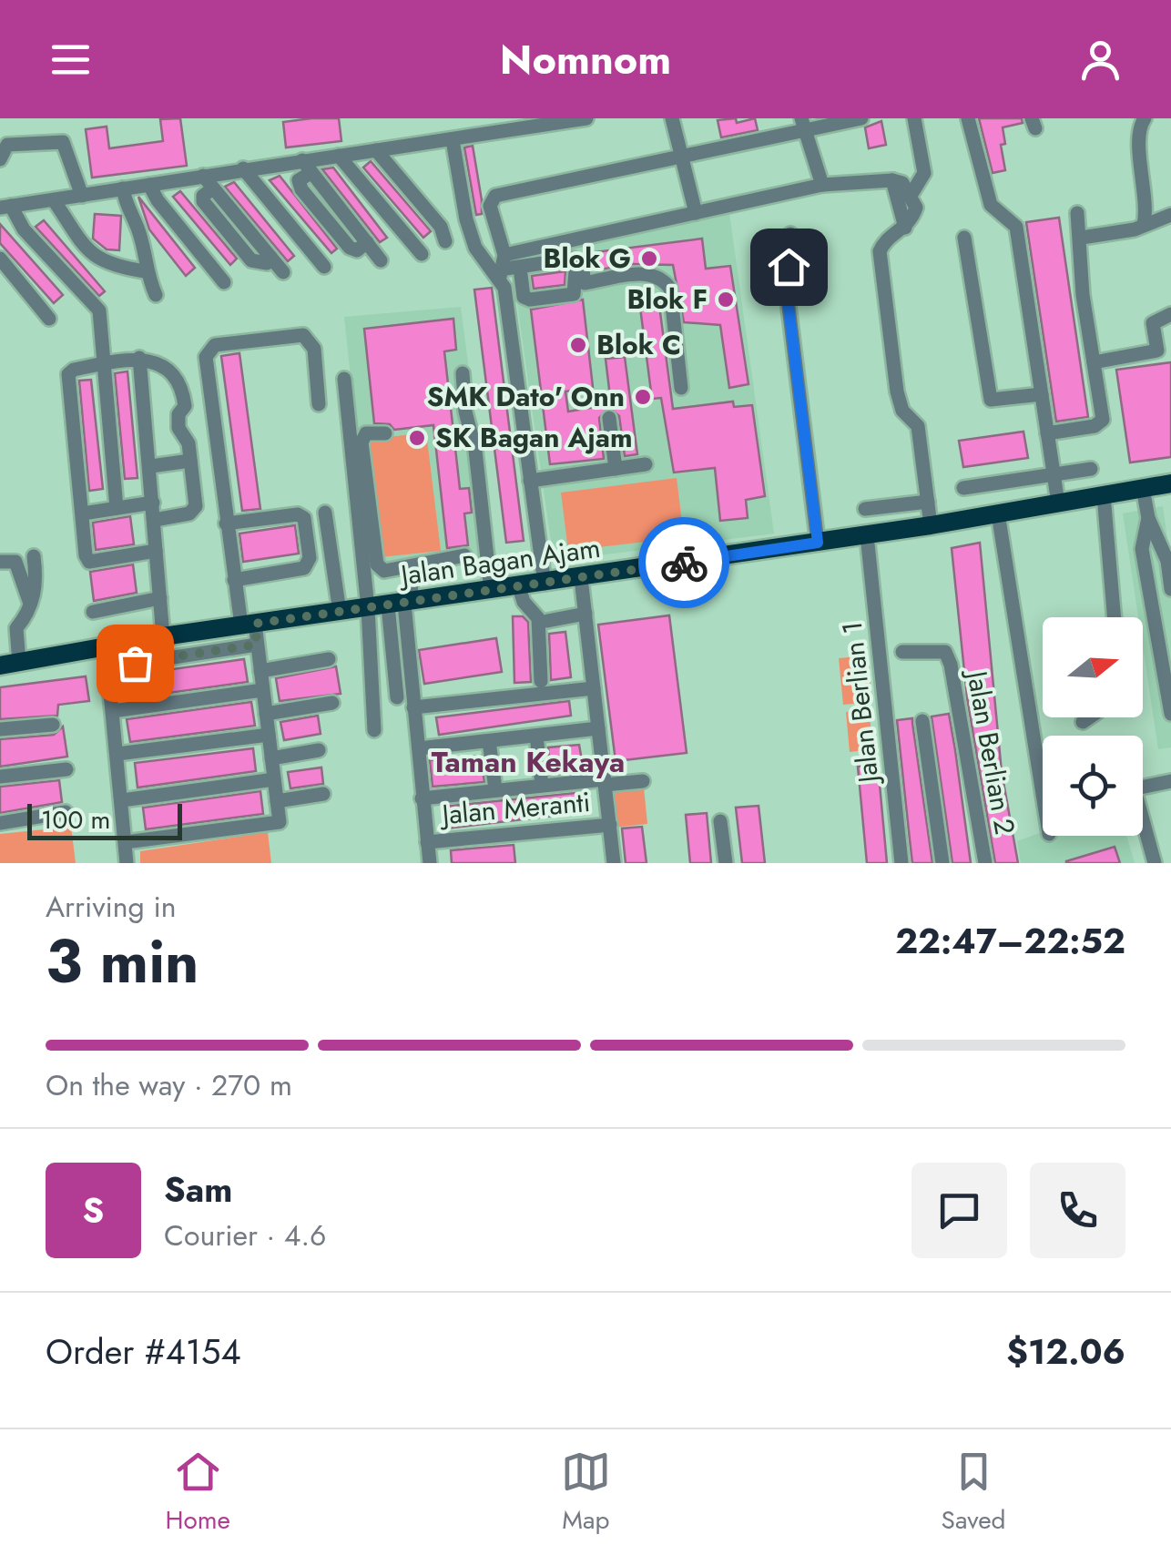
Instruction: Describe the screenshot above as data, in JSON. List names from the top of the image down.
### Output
{
  "streets": {
    "main road": ["Jalan Bagan Ajam"],
    "street": ["Jalan Berlian 1", "Jalan Berlian 2", "Jalan Meranti"]
  },
  "crossings": [
    ["Jalan Bagan Ajam", "Jalan Berlian 1"]
  ],
  "districts": ["Taman Kekaya"],
  "places": [
    "Blok G",
    "Blok F",
    "Blok C",
    "SMK Dato' Onn",
    "SK Bagan Ajam"
  ],
  "scale_bar": "100 m",
  "north": "right",
  "page": {
    "header": "Nomnom",
    "scale": "100 m",
    "heading": ["3 min", "Arriving in", "22:47–22:52"],
    "panel": [
      "Sam",
      "Courier · 4.6",
      "Order #4154",
      "$12.06"
    ],
    "bar": "On the way · 270 m",
    "round": "S",
    "tabs": ["Home", "Map", "Saved"]
  }
}
